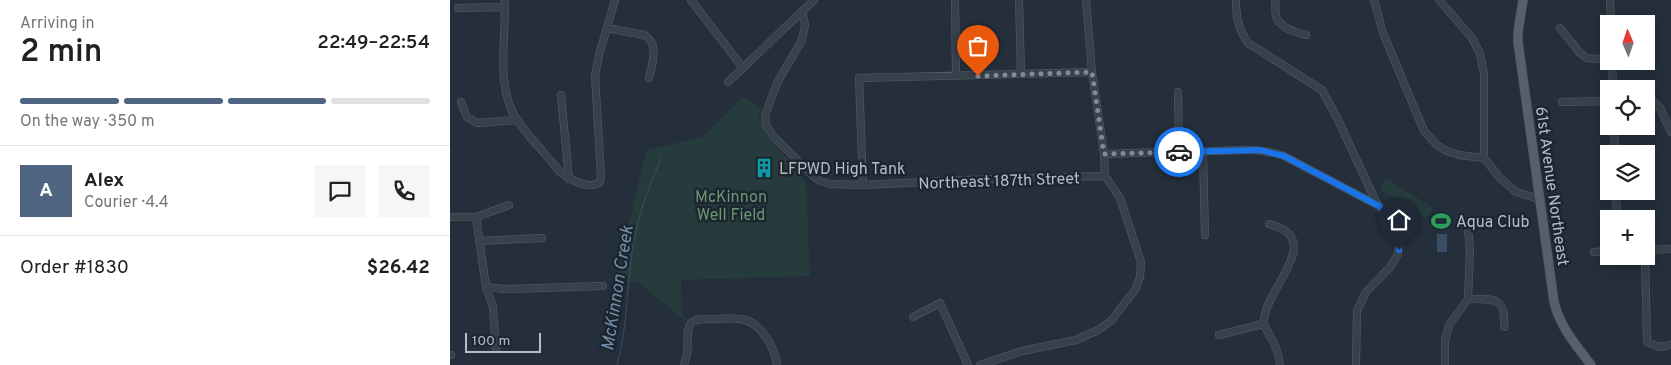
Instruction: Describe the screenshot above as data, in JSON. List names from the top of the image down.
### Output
{
  "streets": {
    "main road": ["61st Avenue Northeast"],
    "street": ["Northeast 187th Street"]
  },
  "water": ["McKinnon Creek"],
  "parks": ["McKinnon Well Field"],
  "places": {
    "building": ["LFPWD High Tank"],
    "sports": ["Aqua Club"]
  },
  "scale_bar": "100 m",
  "north": "top",
  "page": {
    "heading": ["2 min", "Arriving in", "22:49–22:54"],
    "panel": [
      "Alex",
      "Courier · 4.4",
      "Order #1830",
      "$26.42"
    ],
    "map_buttons": "+",
    "bar": "On the way · 350 m",
    "round": "A",
    "scale": "100 m"
  }
}
